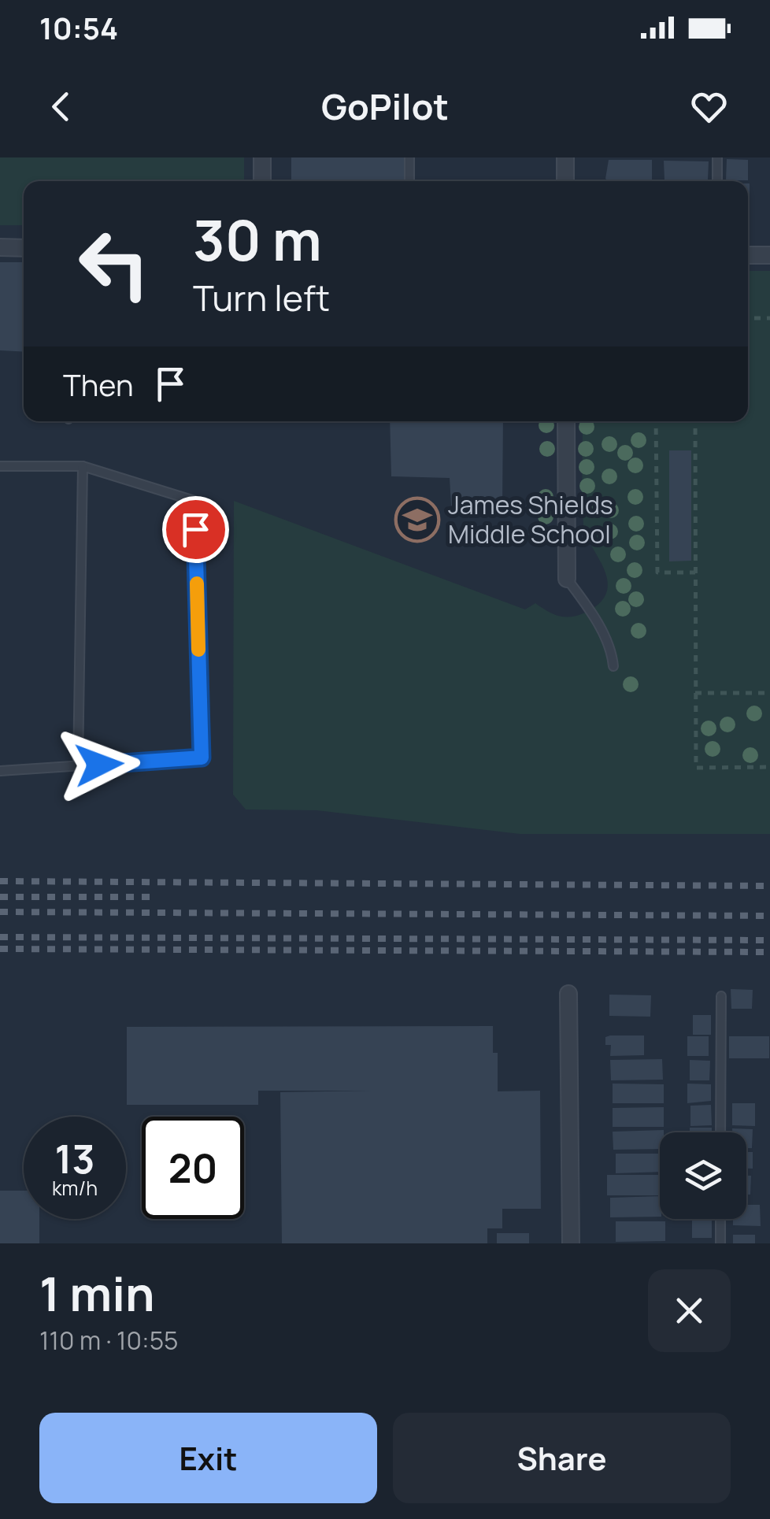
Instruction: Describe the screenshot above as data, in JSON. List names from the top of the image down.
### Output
{
  "places": {
    "school or university": ["James Shields Middle School"]
  },
  "page": {
    "status": "10:54",
    "header": "GoPilot",
    "turn": ["30 m", "Turn left"],
    "then": "Then",
    "speed": "13 km/h",
    "limit": "20",
    "heading": ["1 min", "110 m · 10:55"],
    "buttons": ["Exit", "Share"]
  }
}
